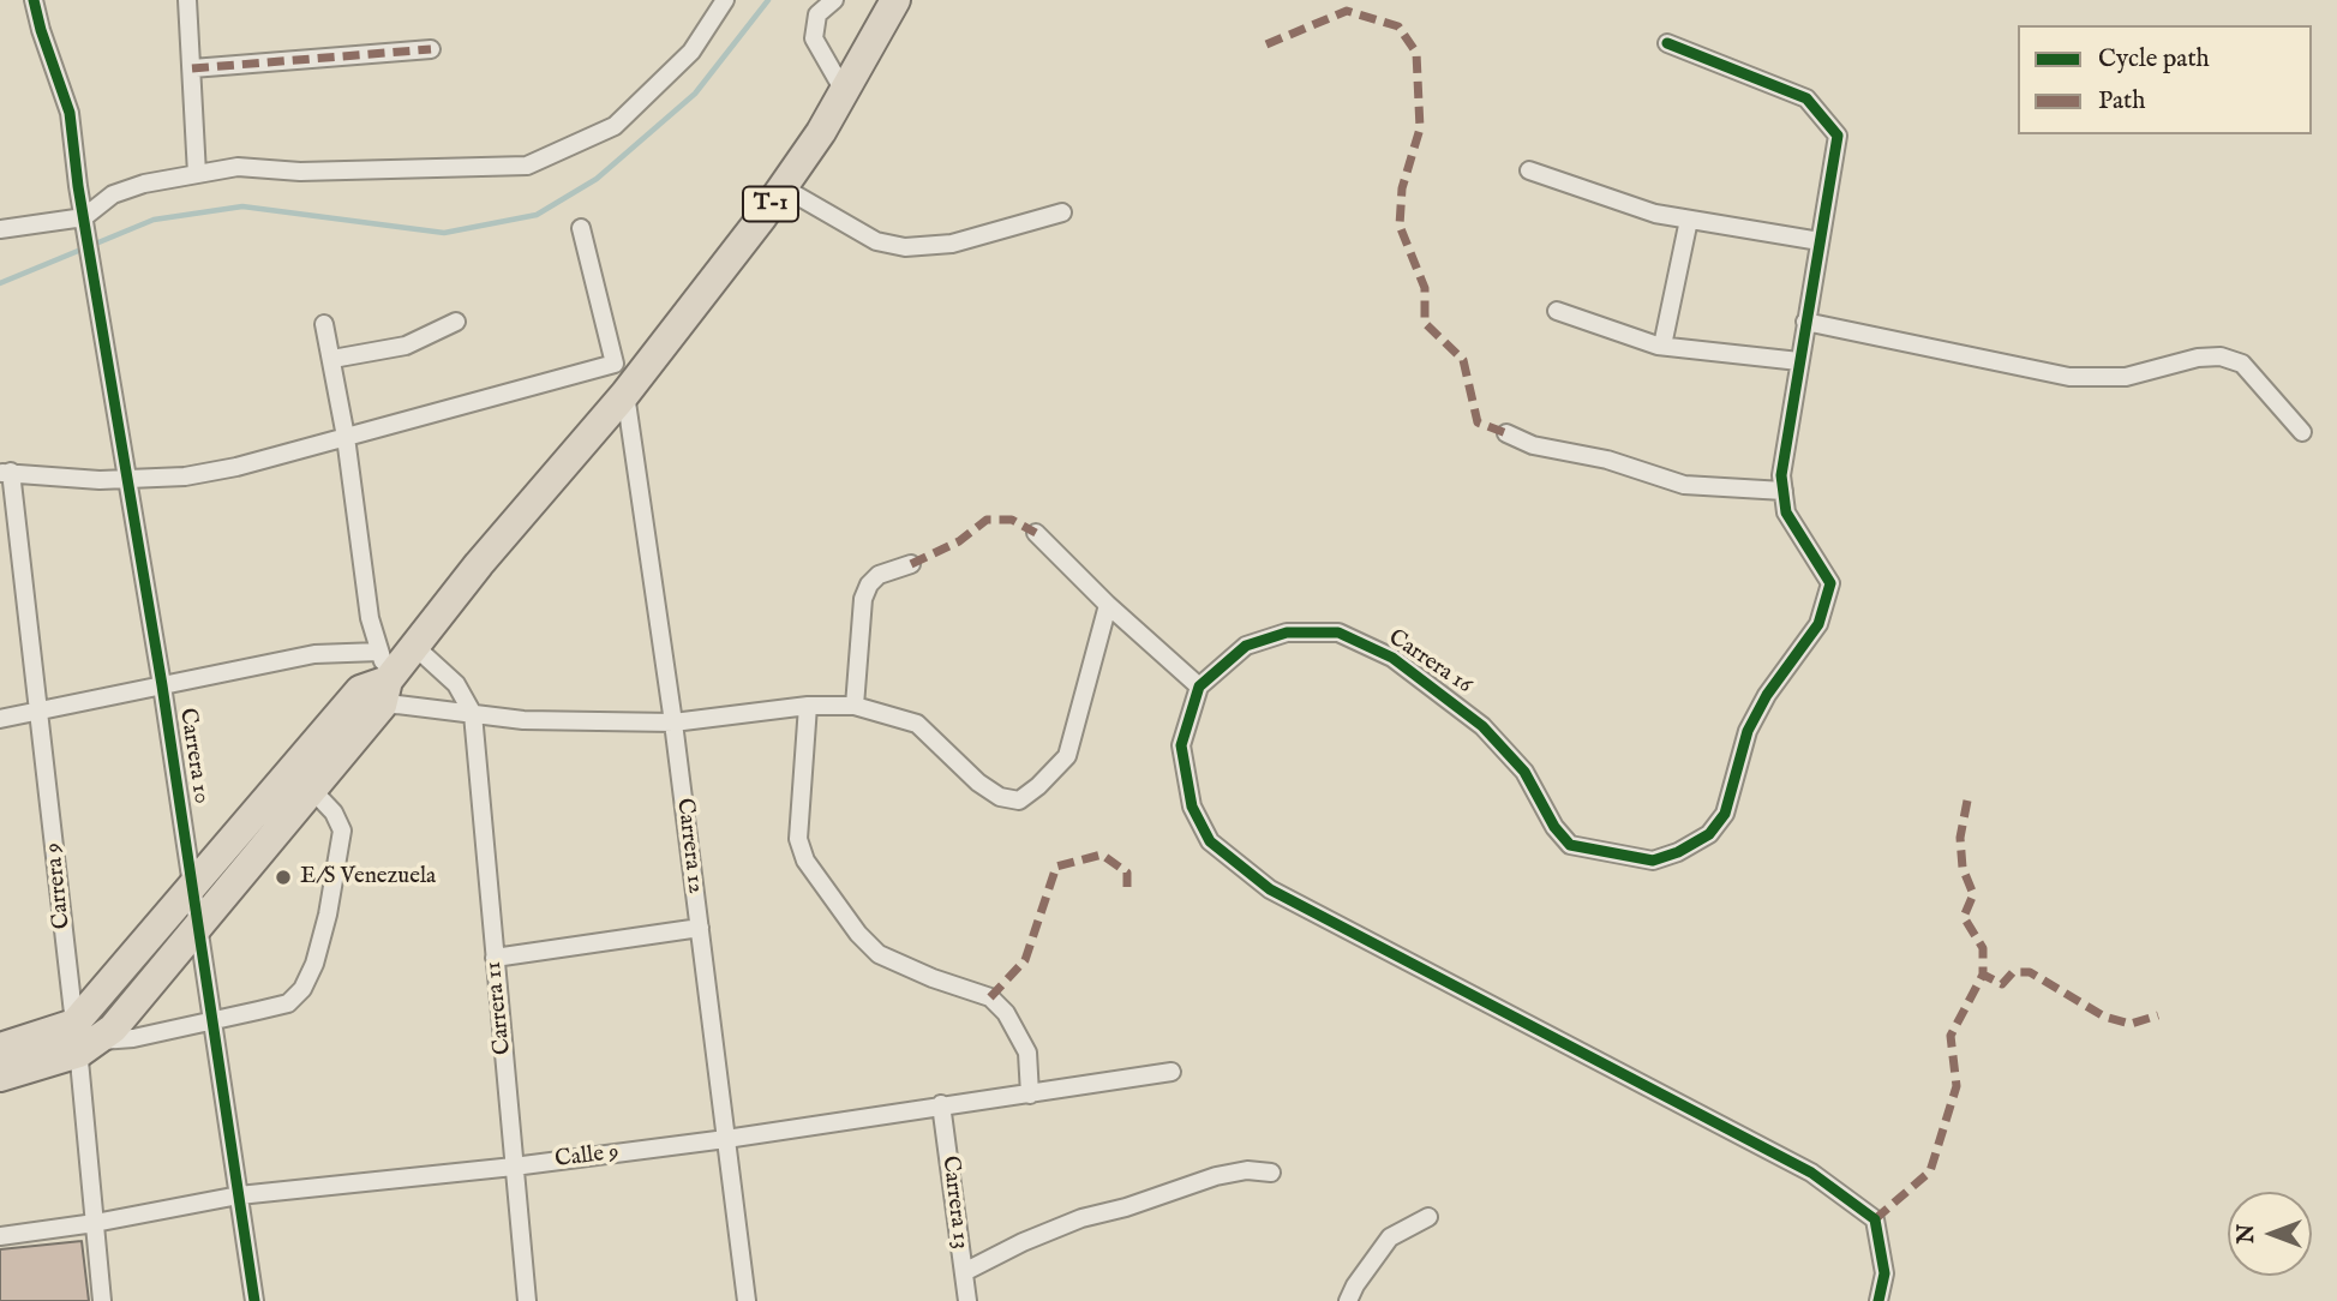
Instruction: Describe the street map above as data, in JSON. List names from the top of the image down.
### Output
{
  "streets": {
    "highway": ["T-1"],
    "street": [
      "Carrera 16",
      "Carrera 10",
      "Carrera 12",
      "Carrera 9",
      "Carrera 11",
      "Calle 9",
      "Carrera 13"
    ]
  },
  "crossings": [
    ["T-1", "Carrera 10"],
    ["T-1", "Carrera 12"],
    ["T-1", "Carrera 9"],
    ["Carrera 10", "Calle 9"],
    ["Carrera 12", "Calle 9"],
    ["Carrera 9", "Calle 9"],
    ["Carrera 11", "Calle 9"],
    ["Calle 9", "Carrera 13"]
  ],
  "places": ["E/S Venezuela"],
  "legend": ["Cycle path", "Path"],
  "north": "left"
}
